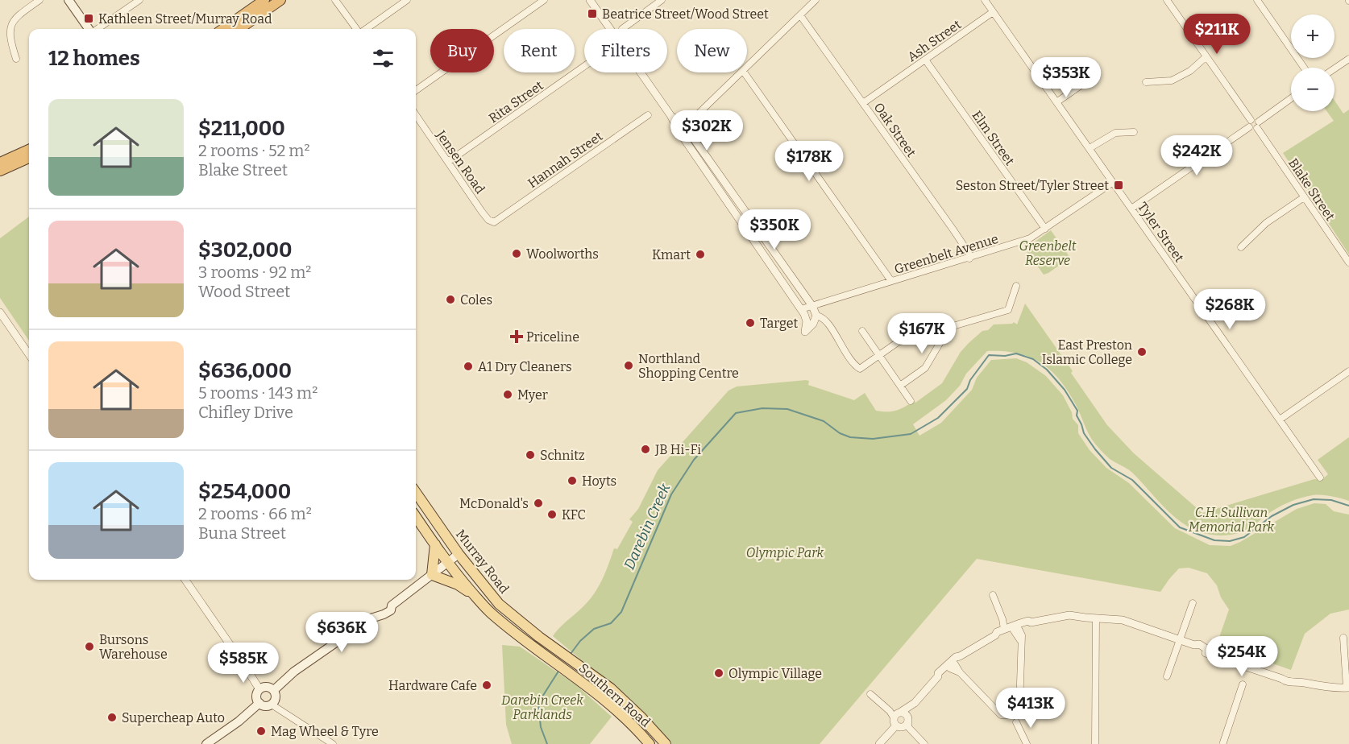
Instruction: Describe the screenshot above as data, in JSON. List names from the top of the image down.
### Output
{
  "streets": {
    "main road": ["Murray Road", "Southern Road"],
    "street": [
      "Ash Street",
      "Rita Street",
      "Oak Street",
      "Elm Street",
      "Hannah Street",
      "Jensen Road",
      "Blake Street",
      "Tyler Street",
      "Greenbelt Avenue"
    ]
  },
  "crossings": [
    ["Ash Street", "Oak Street"],
    ["Ash Street", "Elm Street"],
    ["Ash Street", "Tyler Street"],
    ["Rita Street", "Jensen Road"],
    ["Oak Street", "Greenbelt Avenue"],
    ["Elm Street", "Greenbelt Avenue"],
    ["Hannah Street", "Jensen Road"],
    ["Tyler Street", "Greenbelt Avenue"],
    ["Murray Road", "Southern Road"]
  ],
  "water": ["Darebin Creek"],
  "parks": [
    "Greenbelt Reserve",
    "C.H. Sullivan Memorial Park",
    "Olympic Park",
    "Darebin Creek Parklands"
  ],
  "places": {
    "transit": ["Beatrice Street/Wood Street", "Kathleen Street/Murray Road", "Seston Street/Tyler Street"],
    "other": [
      "Woolworths",
      "Kmart",
      "Coles",
      "Target",
      "East Preston Islamic College",
      "Northland Shopping Centre",
      "A1 Dry Cleaners",
      "Myer",
      "JB Hi-Fi",
      "Schnitz",
      "Hoyts",
      "McDonald's",
      "KFC",
      "Bursons Warehouse",
      "Olympic Village",
      "Hardware Cafe",
      "Supercheap Auto",
      "Mag Wheel & Tyre"
    ],
    "health": ["Priceline"]
  },
  "page": {
    "price": [
      "$211K",
      "$353K",
      "$302K",
      "$242K",
      "$178K",
      "$350K",
      "$268K",
      "$167K",
      "$636K",
      "$254K",
      "$585K",
      "$413K"
    ],
    "map_buttons": ["+", "−"],
    "chip": [
      "Buy",
      "Rent",
      "Filters",
      "New"
    ],
    "heading": "12 homes",
    "list": [
      {
        "name": "$211,000",
        "note": "2 rooms · 52 m² · Blake Street"
      },
      {
        "name": "$302,000",
        "note": "3 rooms · 92 m² · Wood Street"
      },
      {
        "name": "$636,000",
        "note": "5 rooms · 143 m² · Chifley Drive"
      },
      {
        "name": "$254,000",
        "note": "2 rooms · 66 m² · Buna Street"
      }
    ]
  }
}
